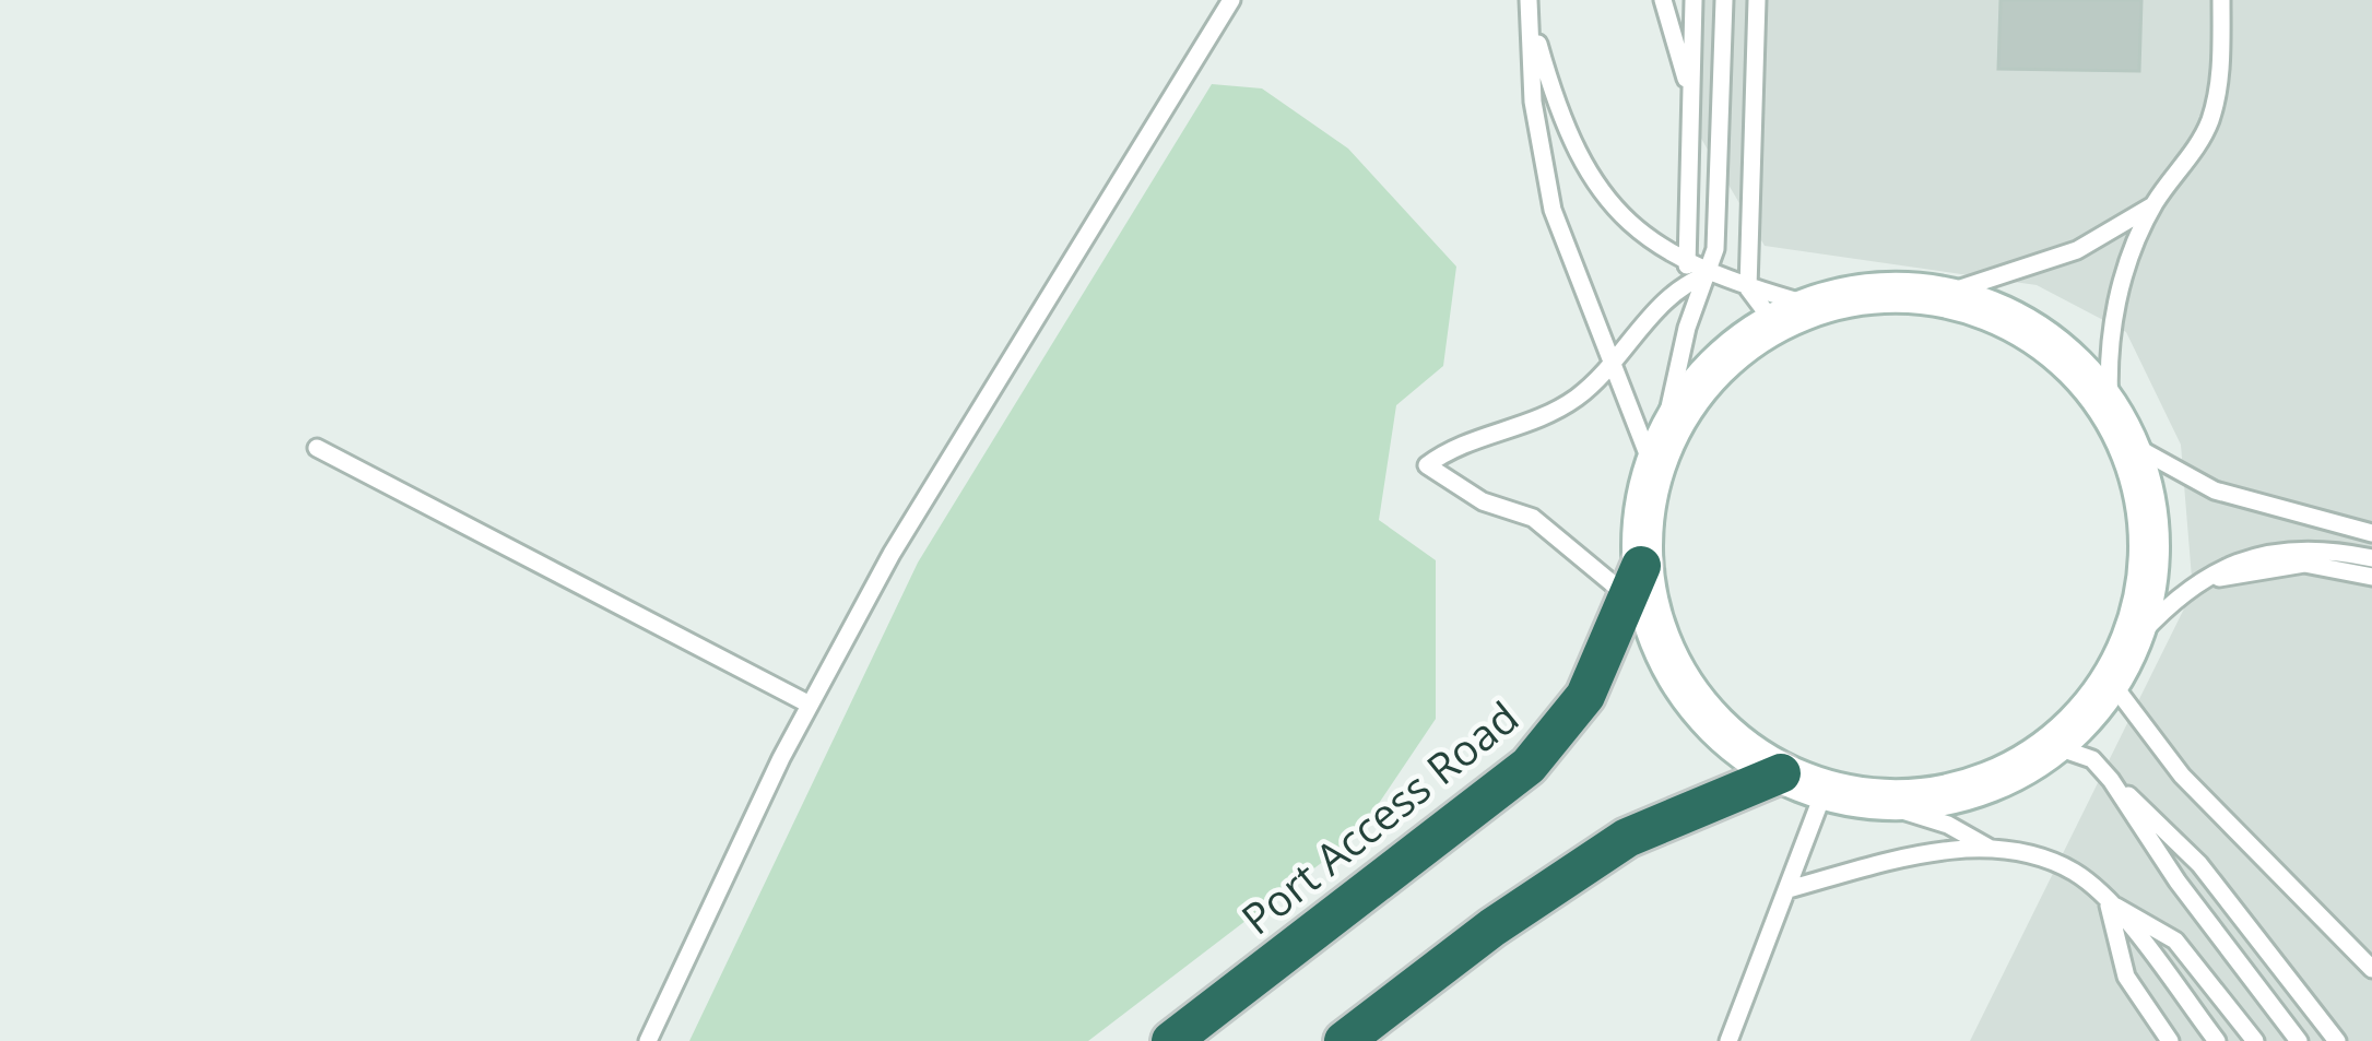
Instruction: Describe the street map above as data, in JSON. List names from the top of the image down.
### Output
{
  "streets": {
    "highway": ["Port Access Road"]
  }
}
